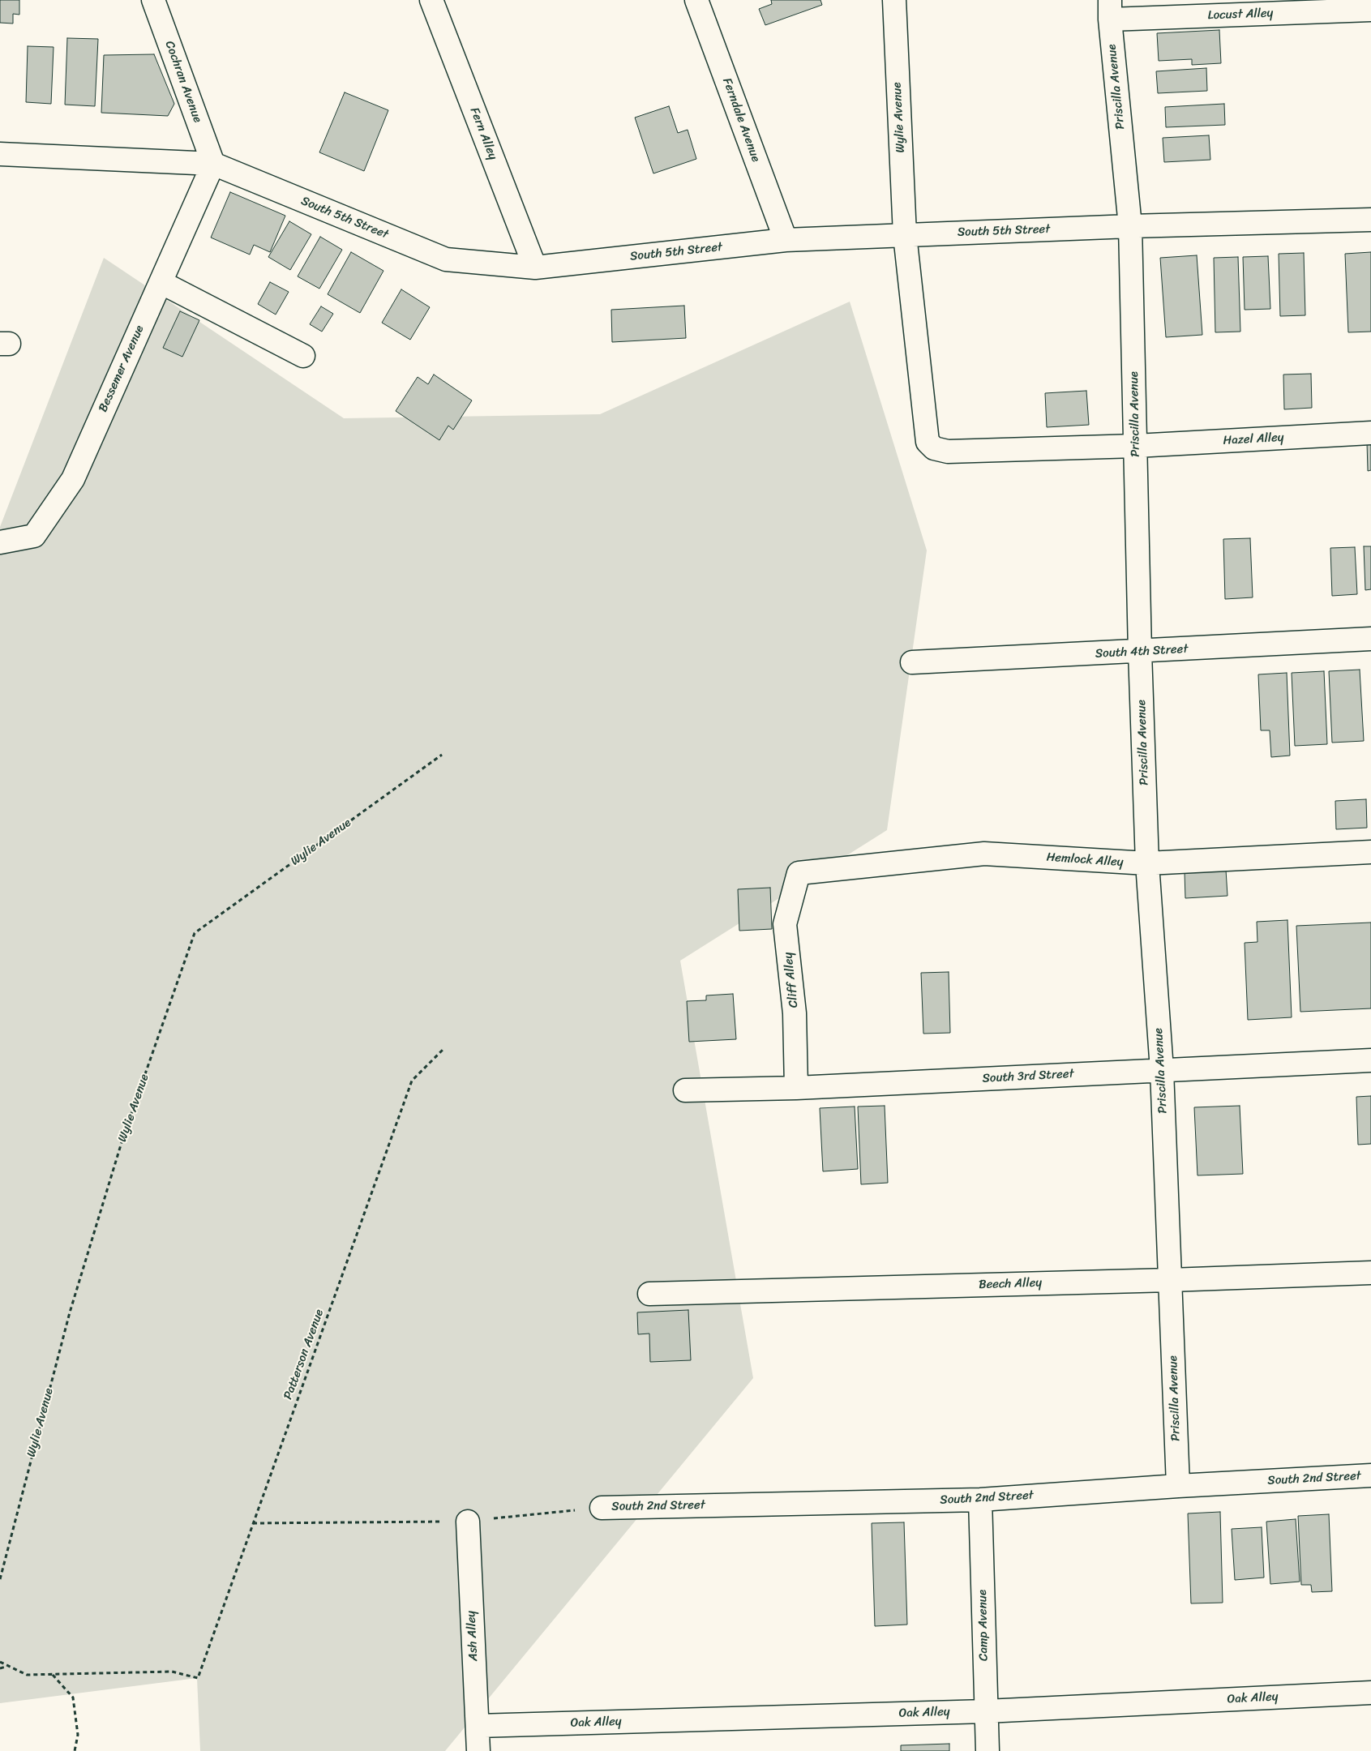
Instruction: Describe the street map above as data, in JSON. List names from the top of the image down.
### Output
{
  "streets": {
    "street": [
      "Locust Alley",
      "Cochran Avenue",
      "Priscilla Avenue",
      "Wylie Avenue",
      "Ferndale Avenue",
      "Fern Alley",
      "South 5th Street",
      "Bessemer Avenue",
      "Hazel Alley",
      "South 4th Street",
      "Hemlock Alley",
      "Cliff Alley",
      "South 3rd Street",
      "Beech Alley",
      "South 2nd Street",
      "Camp Avenue",
      "Ash Alley",
      "Oak Alley"
    ],
    "path": ["Patterson Avenue"]
  },
  "crossings": [
    ["Locust Alley", "Priscilla Avenue"],
    ["Cochran Avenue", "South 5th Street"],
    ["Cochran Avenue", "Bessemer Avenue"],
    ["Priscilla Avenue", "Wylie Avenue"],
    ["Priscilla Avenue", "South 5th Street"],
    ["Priscilla Avenue", "Hazel Alley"],
    ["Priscilla Avenue", "South 4th Street"],
    ["Priscilla Avenue", "Hemlock Alley"],
    ["Priscilla Avenue", "South 3rd Street"],
    ["Priscilla Avenue", "Beech Alley"],
    ["Priscilla Avenue", "South 2nd Street"],
    ["Wylie Avenue", "South 5th Street"],
    ["Wylie Avenue", "Hazel Alley"],
    ["Ferndale Avenue", "South 5th Street"],
    ["Fern Alley", "South 5th Street"],
    ["South 5th Street", "Bessemer Avenue"],
    ["Hemlock Alley", "Cliff Alley"],
    ["Cliff Alley", "South 3rd Street"],
    ["South 2nd Street", "Camp Avenue"],
    ["Camp Avenue", "Oak Alley"],
    ["Ash Alley", "Oak Alley"]
  ]
}
